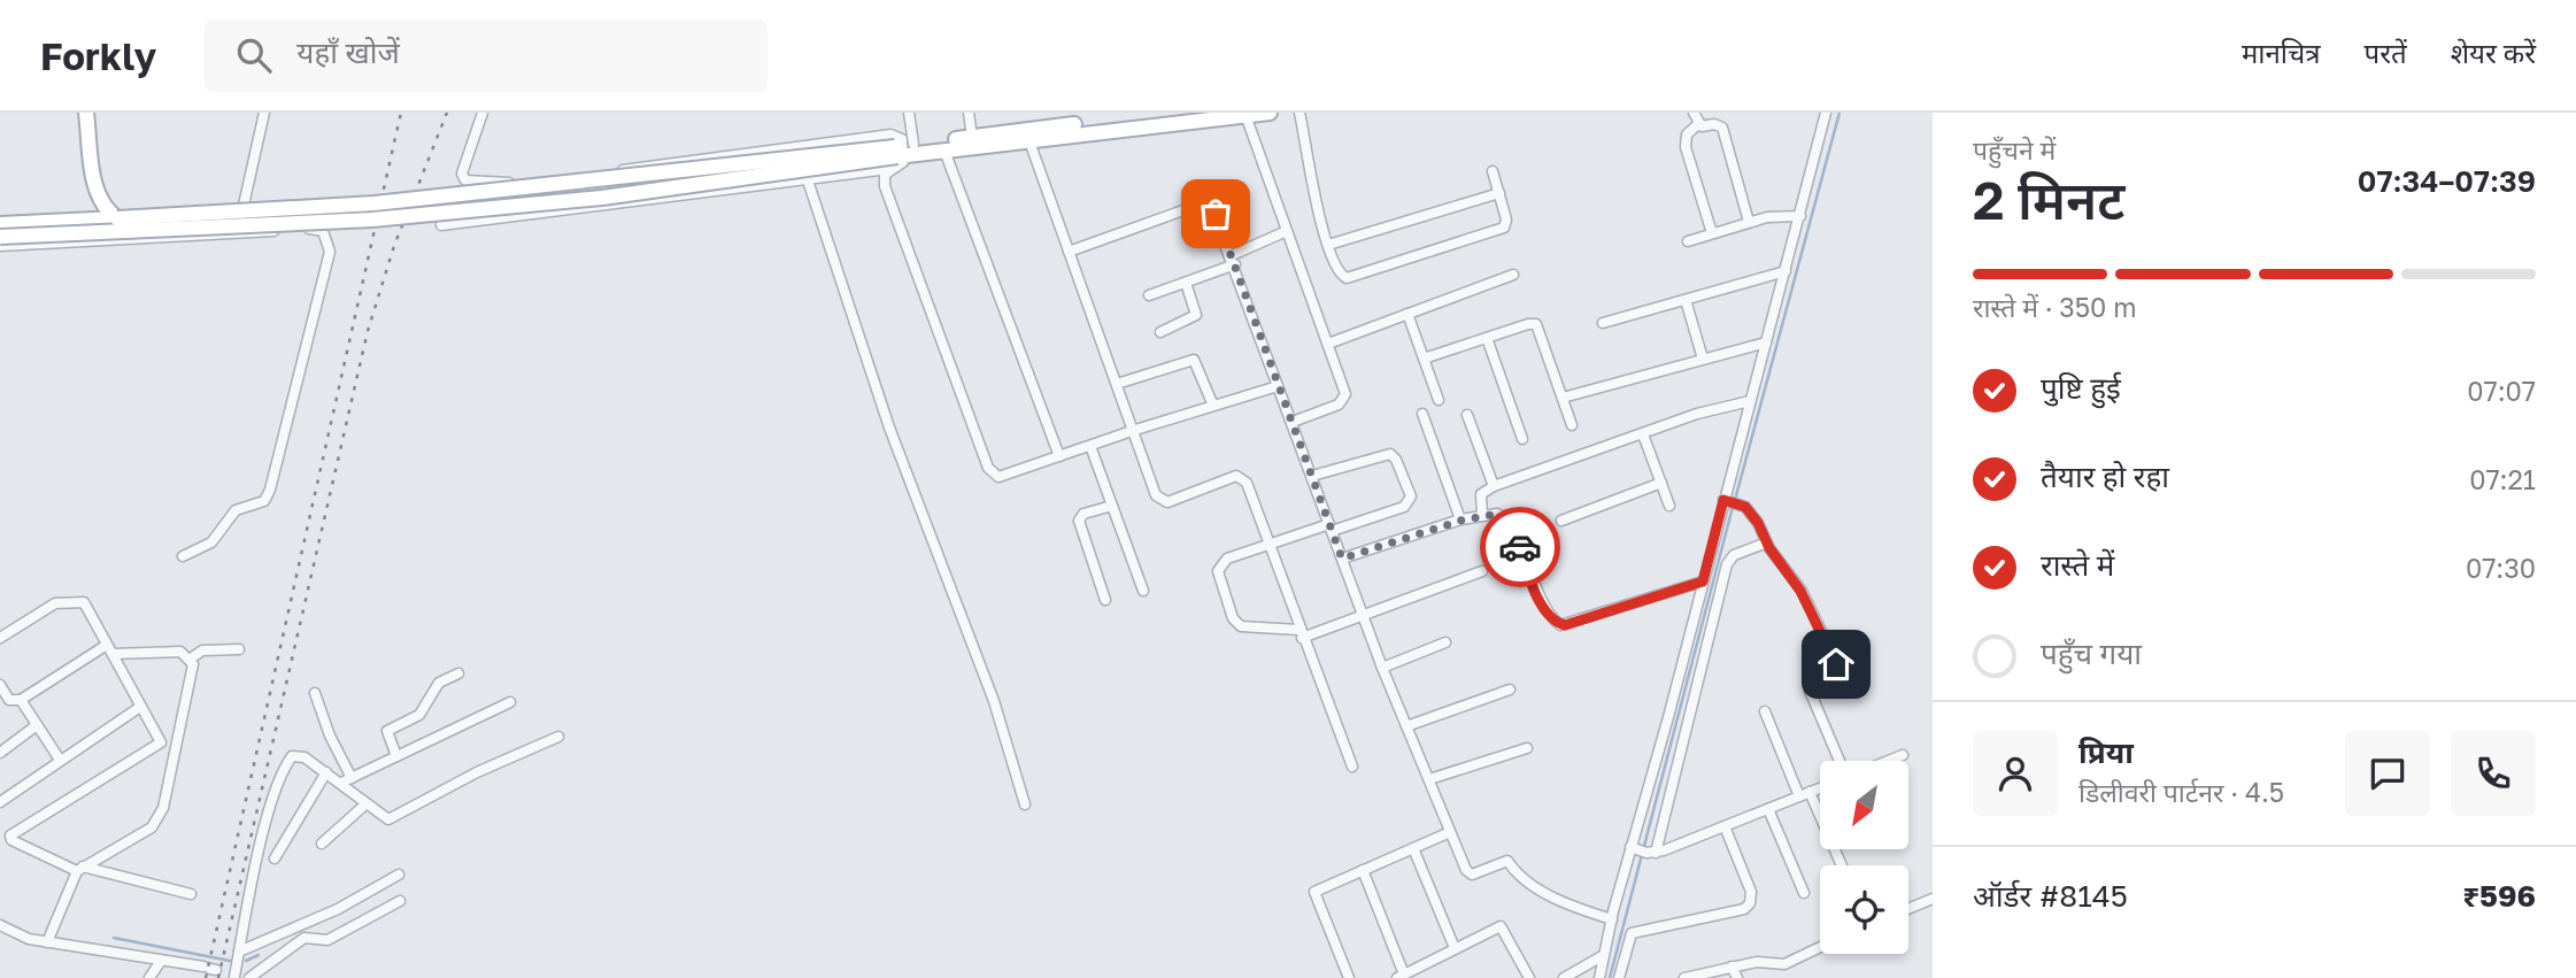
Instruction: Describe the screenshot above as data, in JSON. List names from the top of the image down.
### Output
{
  "north": "bottom left",
  "page": {
    "header": "Forkly",
    "search": "यहाँ खोजें",
    "nav": ["मानचित्र", "परतें", "शेयर करें"],
    "heading": ["2 मिनट", "पहुँचने में", "07:34–07:39"],
    "panel": [
      "प्रिया",
      "डिलीवरी पार्टनर · 4.5",
      "ऑर्डर #8145",
      "₹596"
    ],
    "bar": "रास्ते में · 350 m",
    "list": [
      ["पुष्टि हुई", "07:07"],
      ["तैयार हो रहा", "07:21"],
      ["रास्ते में", "07:30"],
      "पहुँच गया"
    ]
  }
}
